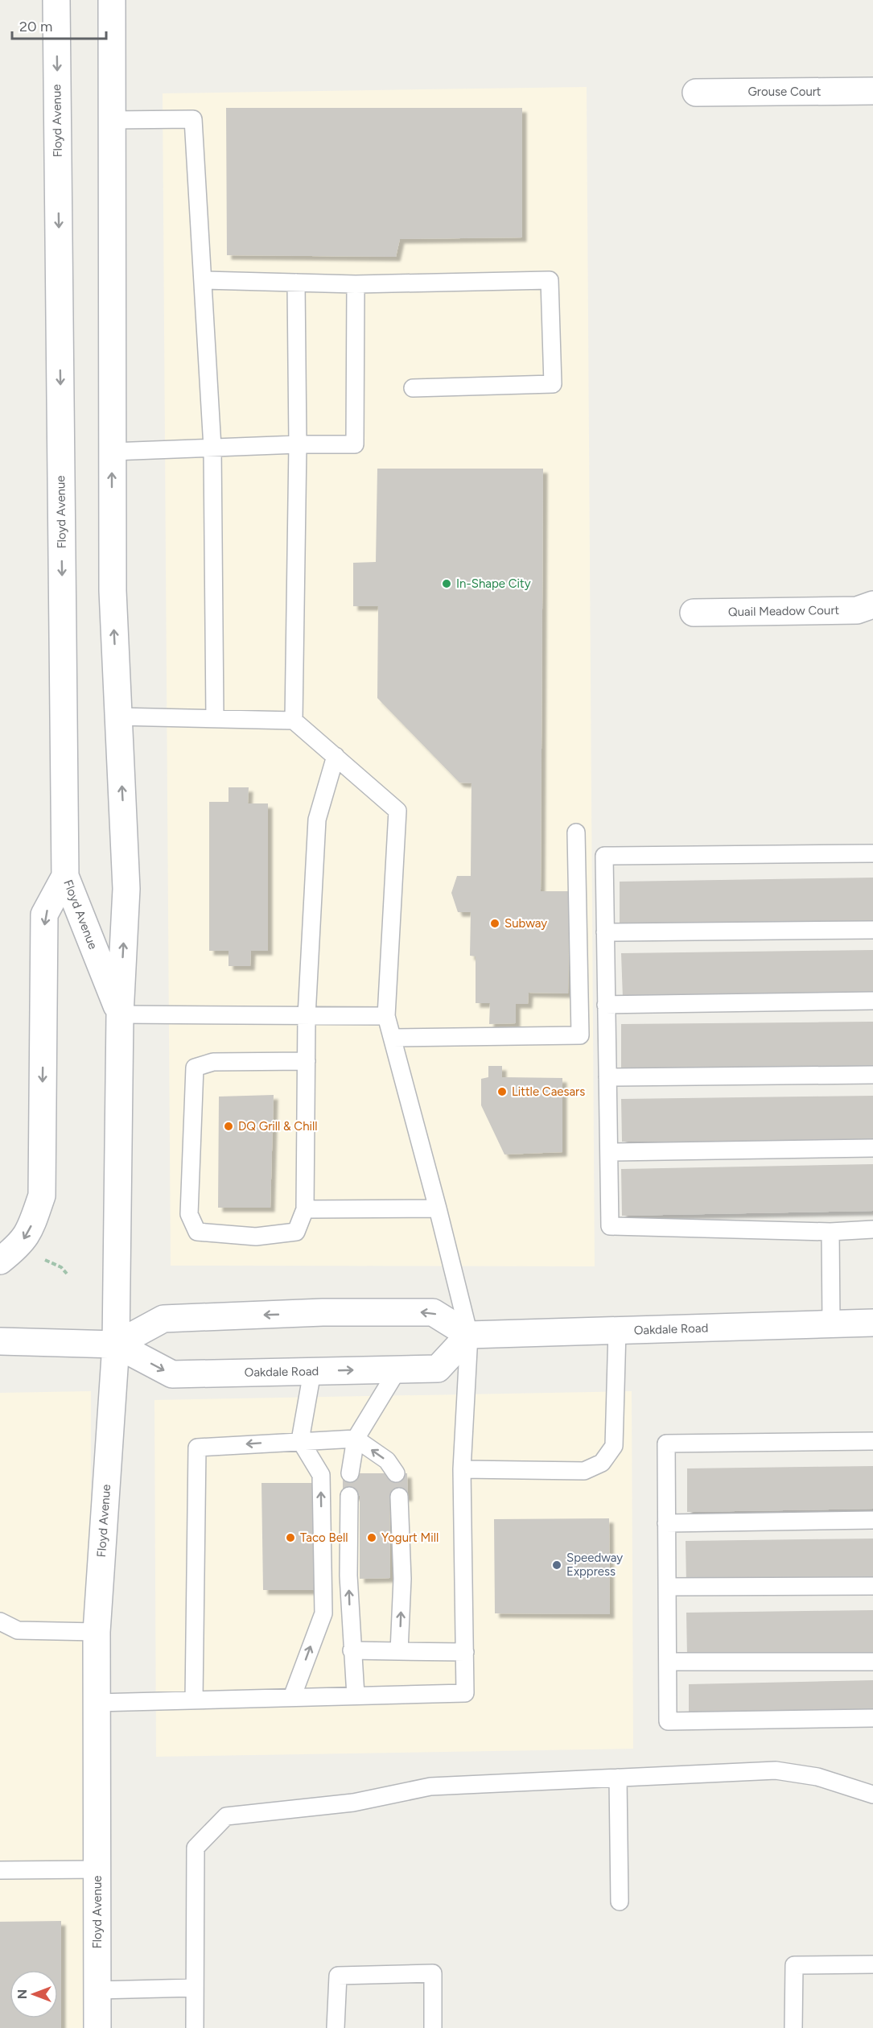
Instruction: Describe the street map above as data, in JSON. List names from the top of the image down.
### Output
{
  "streets": {
    "street": [
      "Grouse Court",
      "Floyd Avenue",
      "Quail Meadow Court",
      "Oakdale Road"
    ]
  },
  "crossings": [
    ["Floyd Avenue", "Oakdale Road"]
  ],
  "places": [
    "In-Shape City",
    "Subway",
    "Little Caesars",
    "DQ Grill & Chill",
    "Taco Bell",
    "Yogurt Mill",
    "Speedway Exppress"
  ],
  "scale_bar": "20 m",
  "north": "left"
}
